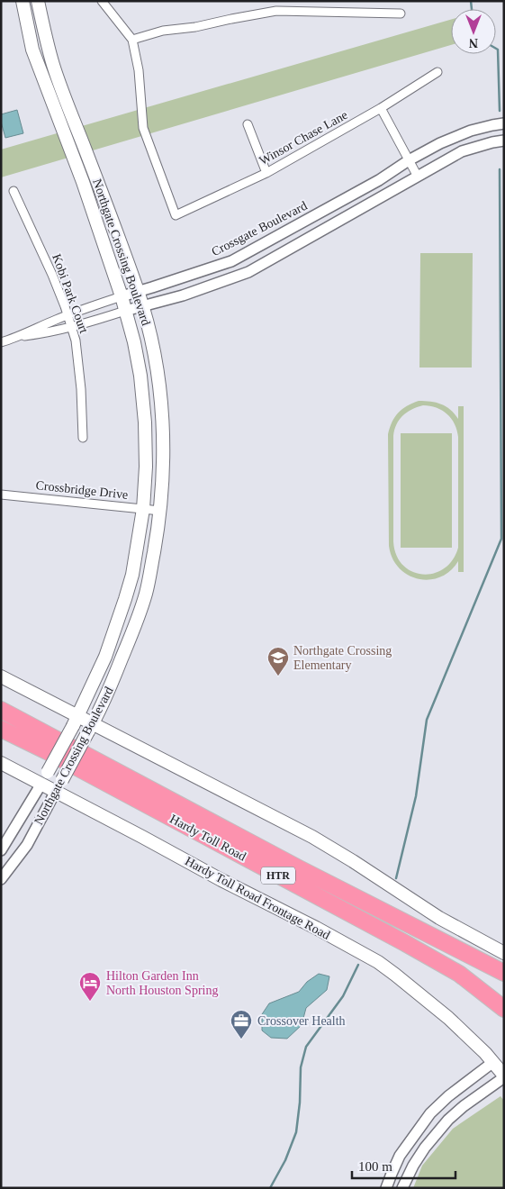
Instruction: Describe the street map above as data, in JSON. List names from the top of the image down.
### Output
{
  "streets": {
    "highway": ["Hardy Toll Road", "HTR"],
    "main road": ["Northgate Crossing Boulevard", "Hardy Toll Road Frontage Road"],
    "street": [
      "Winsor Chase Lane",
      "Crossgate Boulevard",
      "Kobi Park Court",
      "Crossbridge Drive"
    ]
  },
  "crossings": [
    ["Crossgate Boulevard", "Northgate Crossing Boulevard"],
    ["Crossgate Boulevard", "Kobi Park Court"],
    ["Northgate Crossing Boulevard", "Crossbridge Drive"],
    ["Northgate Crossing Boulevard", "Hardy Toll Road Frontage Road"]
  ],
  "places": {
    "school or university": ["Northgate Crossing Elementary"],
    "hotel": ["Hilton Garden Inn North Houston Spring"],
    "office": ["Crossover Health"]
  },
  "scale_bar": "100 m",
  "north": "bottom"
}
